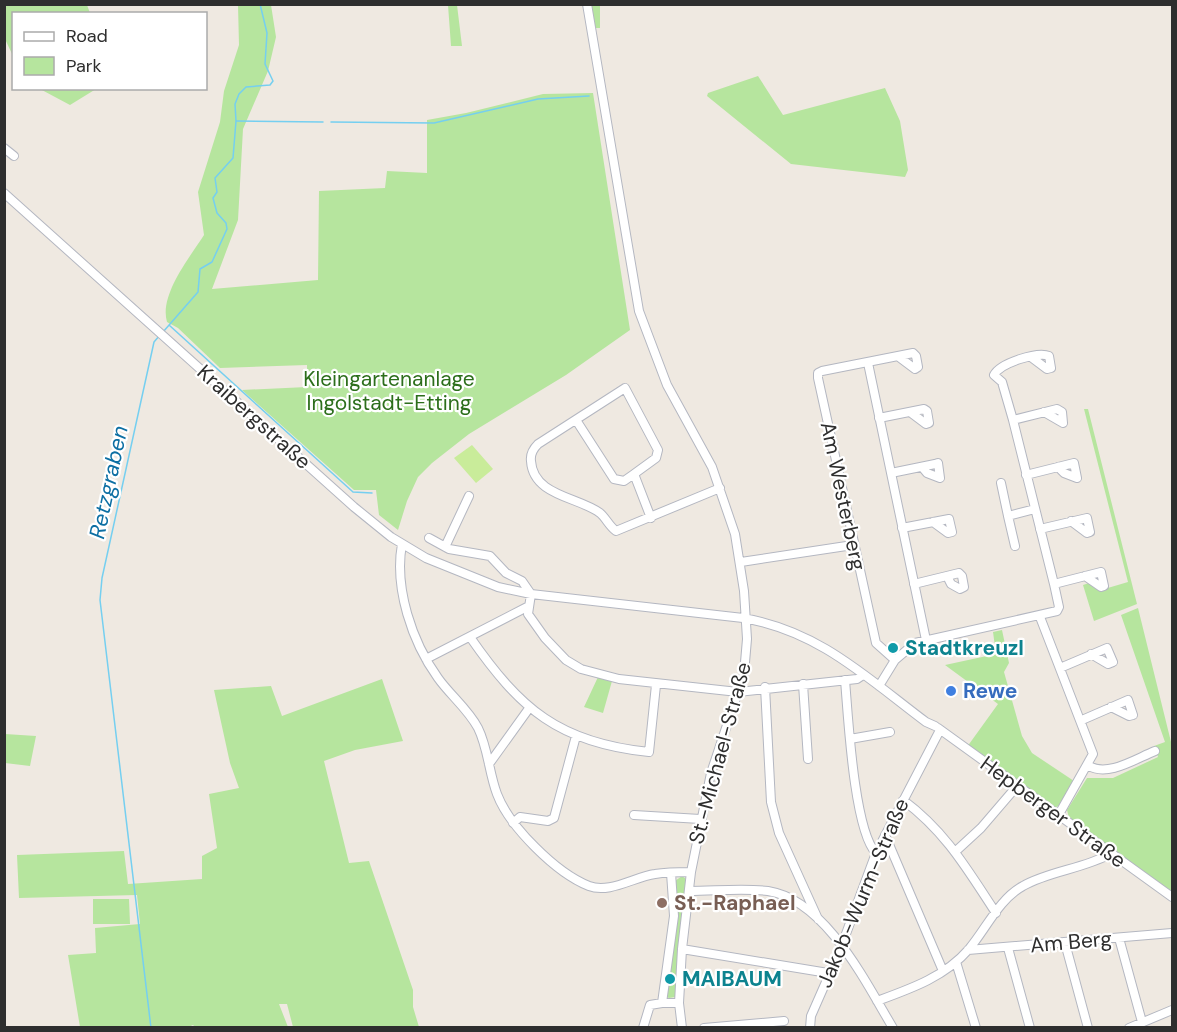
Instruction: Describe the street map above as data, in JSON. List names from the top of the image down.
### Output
{
  "streets": {
    "street": [
      "Kraibergstraße",
      "Am Westerberg",
      "St.-Michael-Straße",
      "Hepberger Straße",
      "Jakob-Wurm-Straße",
      "Am Berg"
    ]
  },
  "crossings": [
    ["Kraibergstraße", "St.-Michael-Straße"],
    ["Kraibergstraße", "Hepberger Straße"],
    ["St.-Michael-Straße", "Hepberger Straße"],
    ["Hepberger Straße", "Jakob-Wurm-Straße"]
  ],
  "water": ["Retzgraben"],
  "parks": ["Kleingartenanlage Ingolstadt-Etting"],
  "places": [
    "Stadtkreuzl",
    "Rewe",
    "St.-Raphael",
    "MAIBAUM"
  ],
  "legend": ["Road", "Park"]
}
